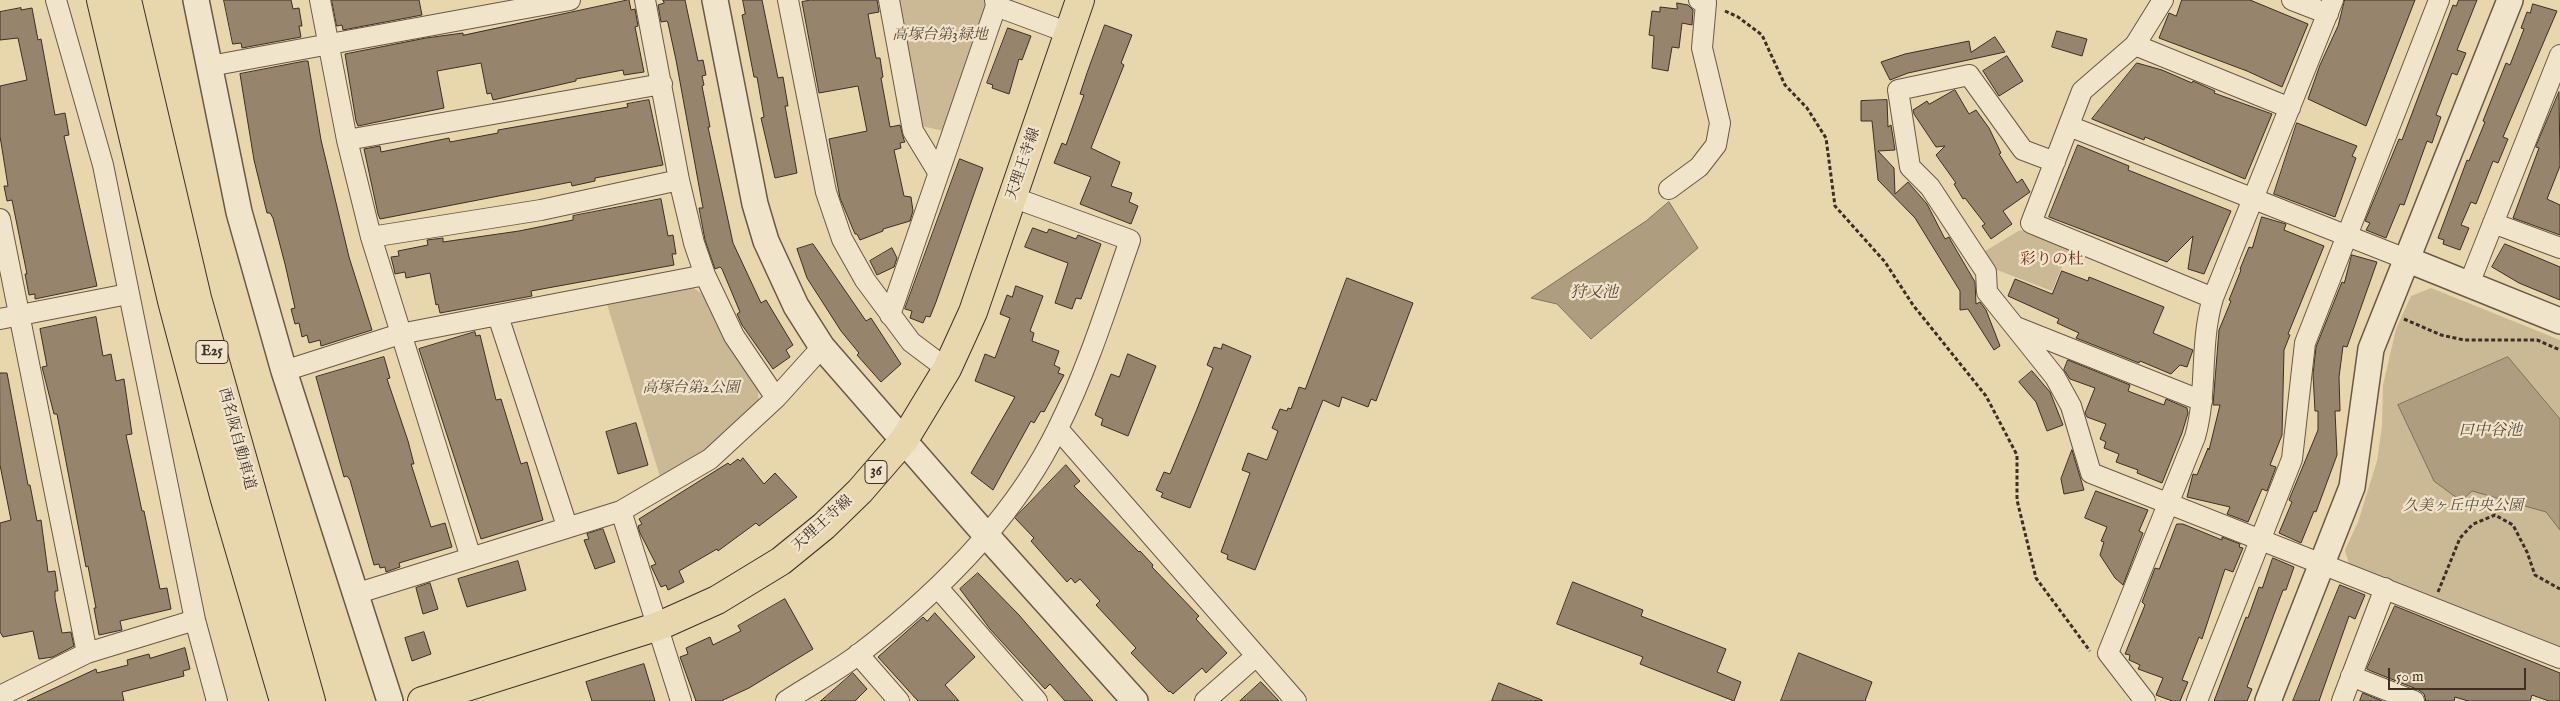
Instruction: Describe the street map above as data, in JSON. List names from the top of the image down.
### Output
{
  "streets": {
    "main road": [
      "天理王寺線",
      "E25",
      "西名阪自動車道",
      "36"
    ]
  },
  "districts": ["彩りの杜"],
  "water": ["狩又池", "口中谷池"],
  "parks": ["高塚台第3緑地", "高塚台第2公園", "久美ヶ丘中央公園"],
  "scale_bar": "50 m"
}
